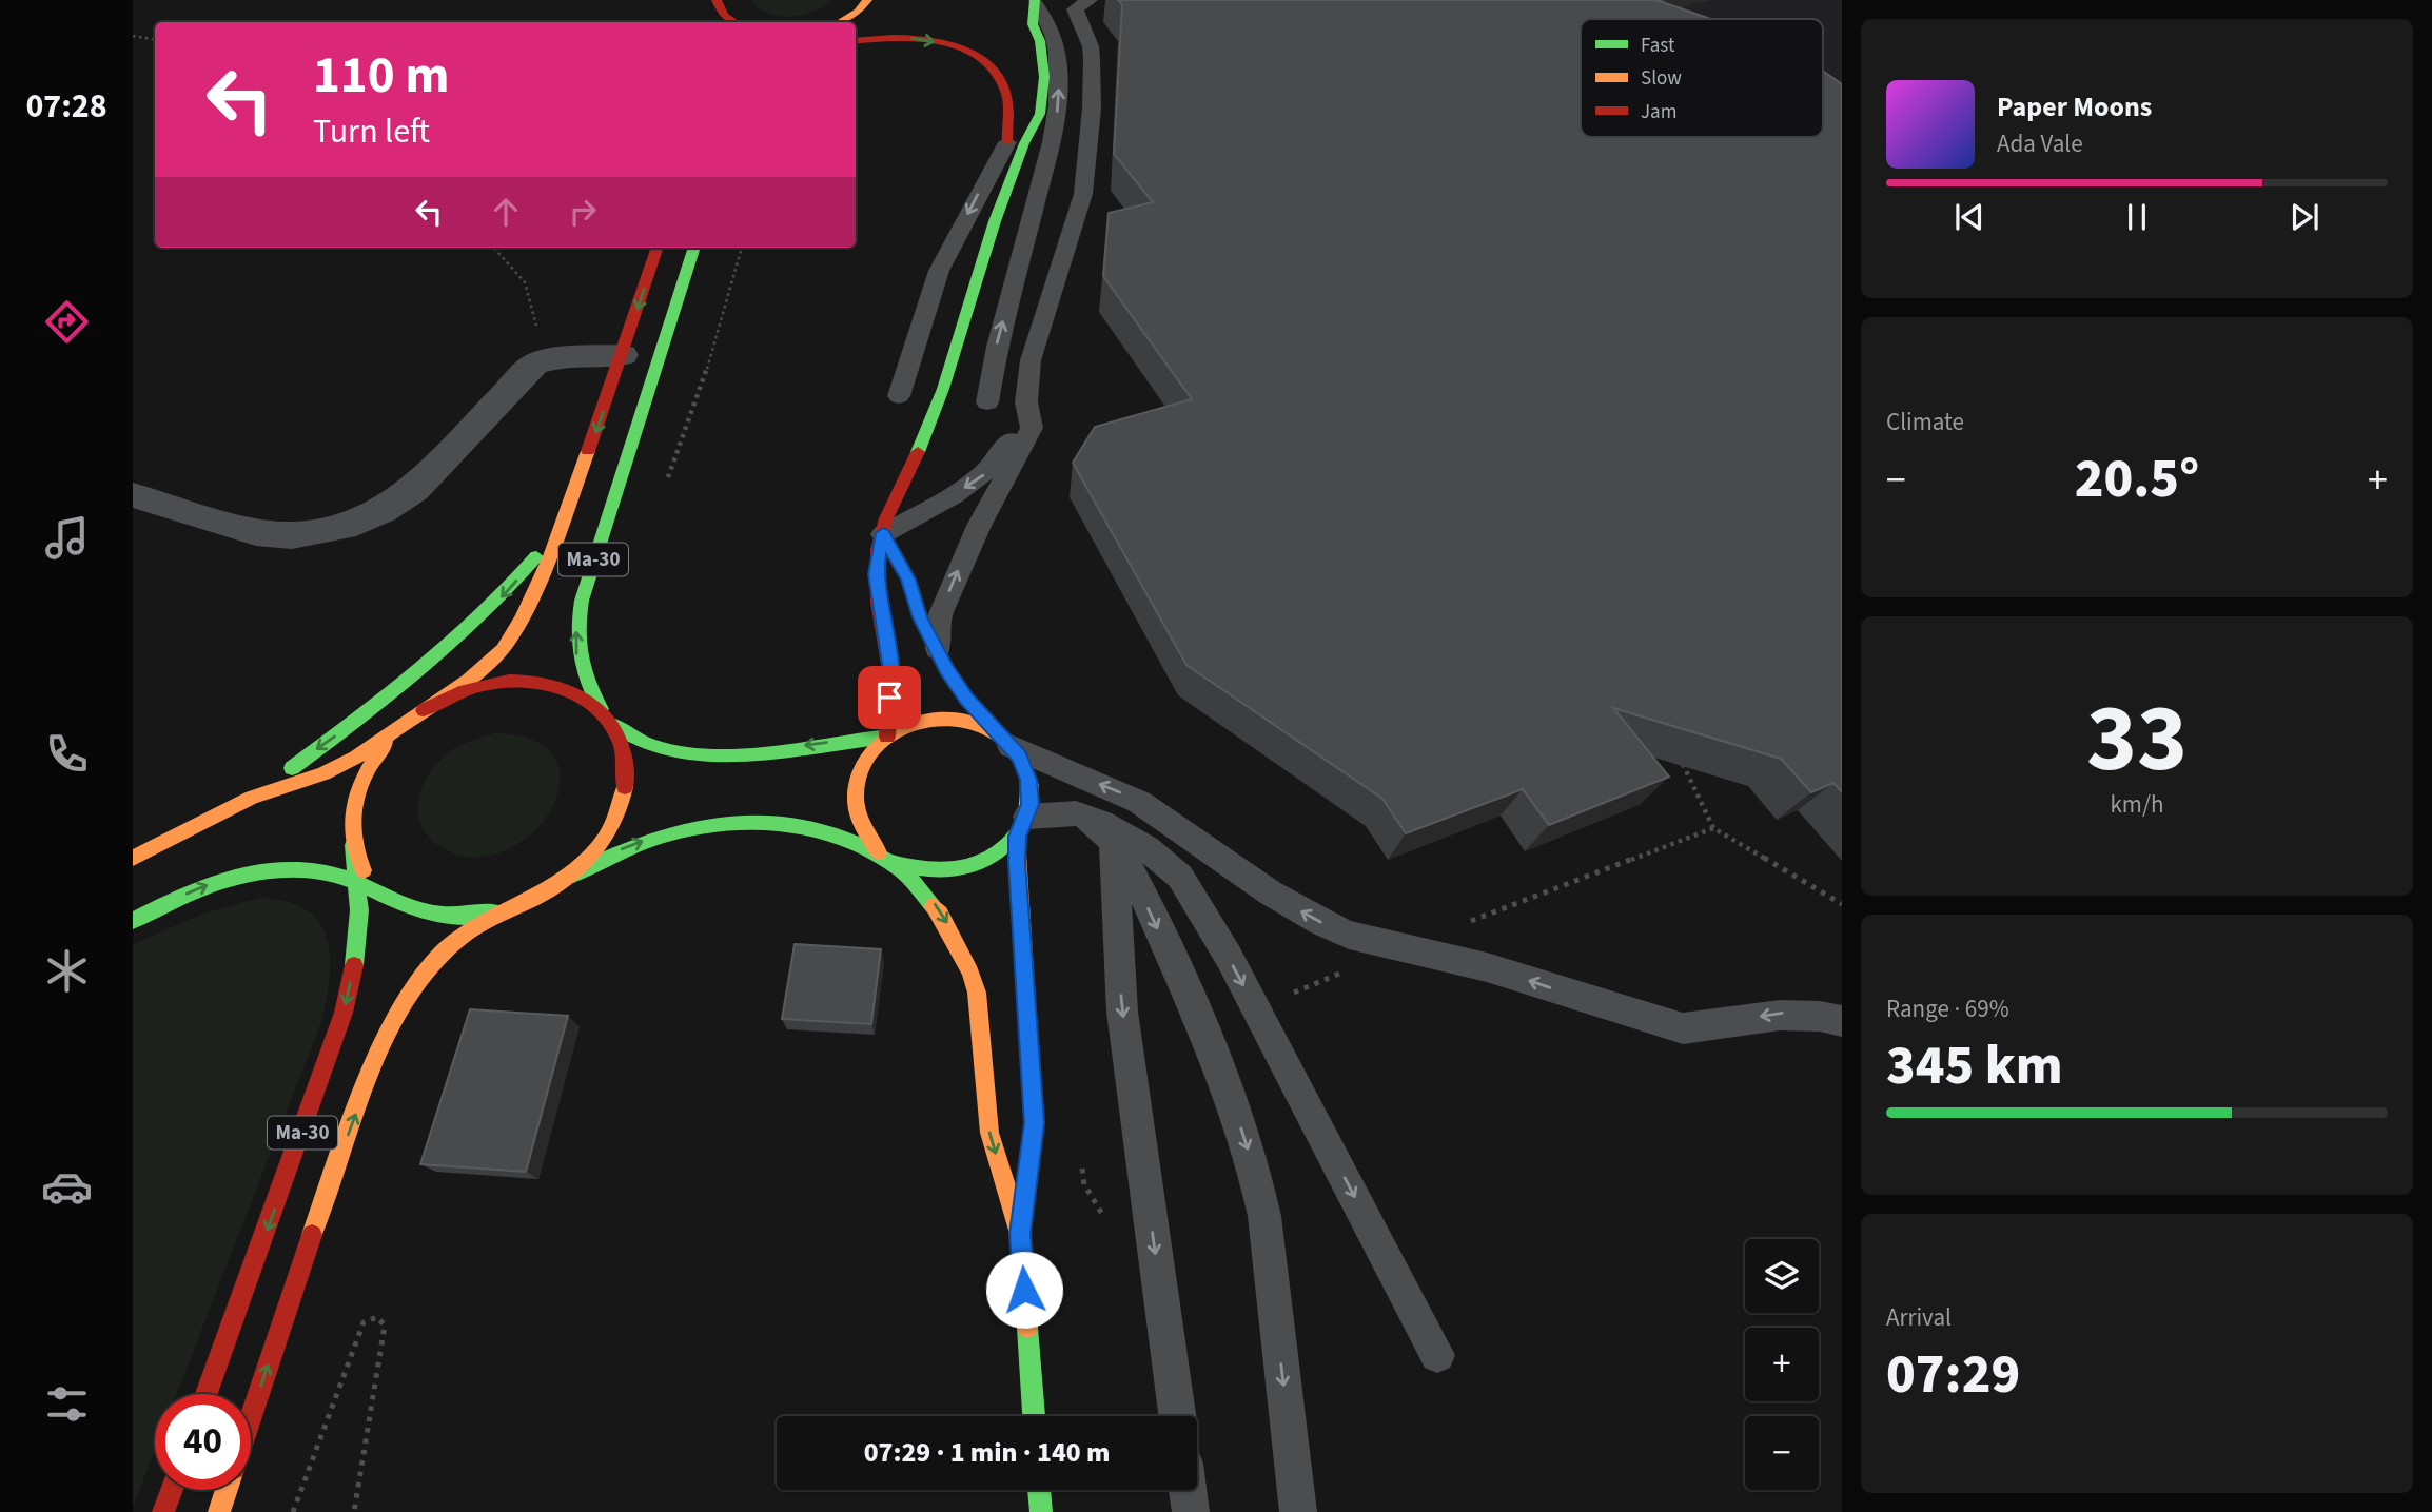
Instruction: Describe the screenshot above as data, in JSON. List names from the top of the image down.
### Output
{
  "streets": {
    "main road": ["Ma-30"]
  },
  "legend": ["Fast", "Slow", "Jam"],
  "page": {
    "tabs": "07:28",
    "turn": ["110 m", "Turn left"],
    "song": ["Paper Moons", "Ada Vale"],
    "tile": [
      "Climate",
      ["33", "km/h"],
      ["Range · 69%", "345 km"],
      ["Arrival", "07:29"]
    ],
    "heat": ["−", "20.5°", "+"],
    "map_buttons": ["+", "−"],
    "limit": "40",
    "trip": "07:29 · 1 min · 140 m"
  }
}
